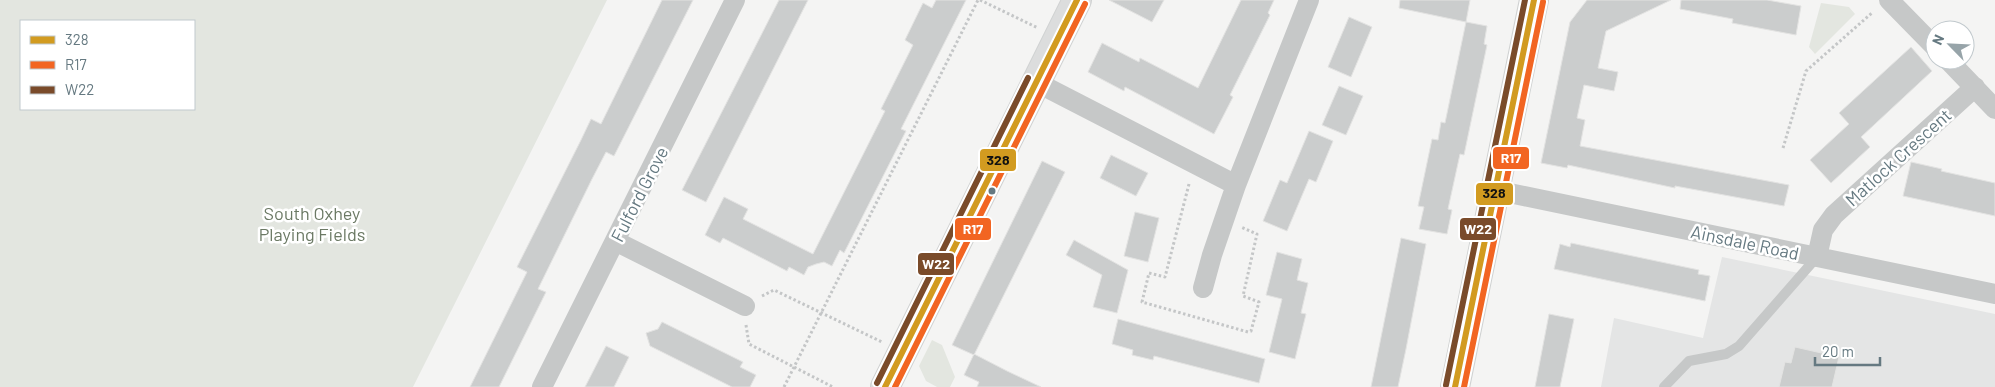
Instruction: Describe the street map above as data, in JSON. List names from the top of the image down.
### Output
{
  "streets": {
    "street": ["Matlock Crescent", "Fulford Grove", "Ainsdale Road"]
  },
  "crossings": [
    ["Matlock Crescent", "Ainsdale Road"]
  ],
  "parks": ["South Oxhey Playing Fields"],
  "lines": ["transit line 328", "transit line W22", "transit line R17"],
  "legend": ["328", "R17", "W22"],
  "scale_bar": "20 m",
  "north": "top left"
}
